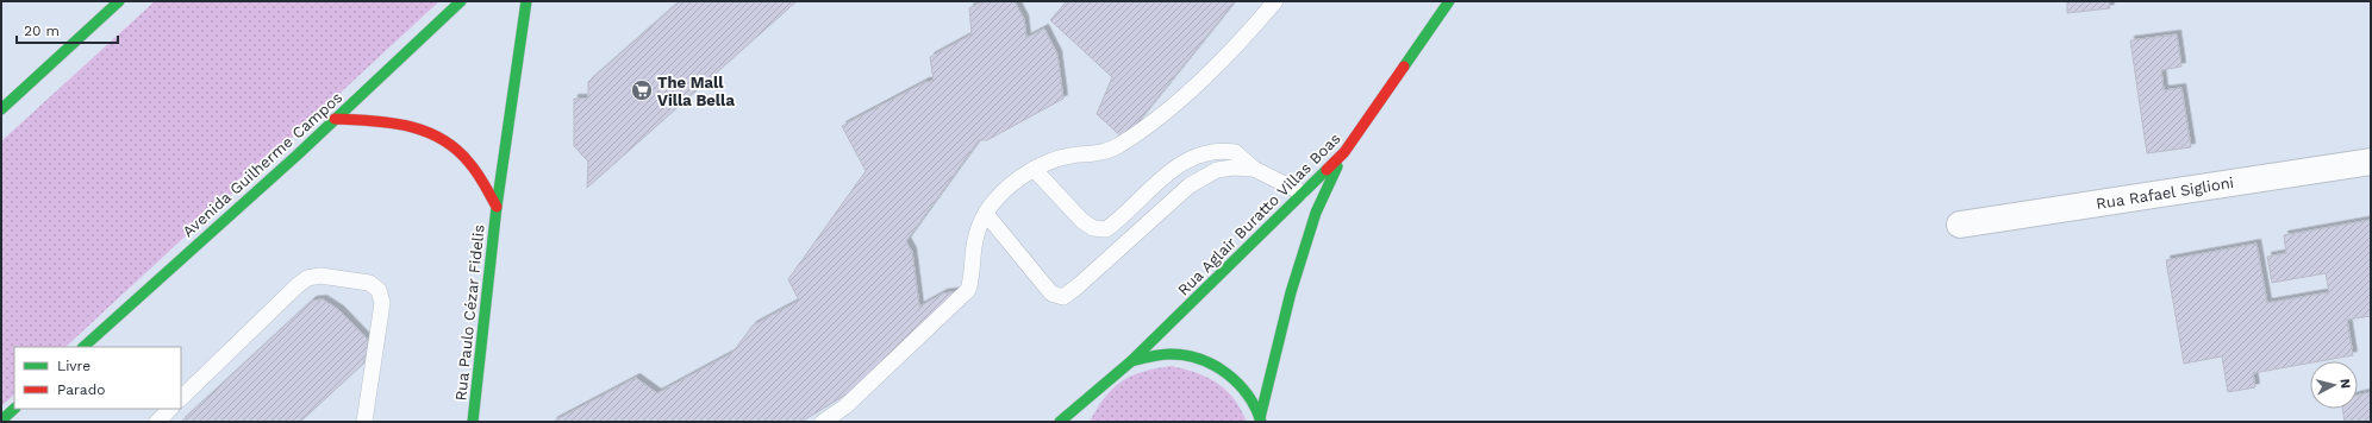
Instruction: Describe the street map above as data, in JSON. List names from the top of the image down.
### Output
{
  "streets": {
    "main road": ["Avenida Guilherme Campos", "Rua Aglair Buratto Villas Boas", "Rua Paulo Cézar Fidelis"],
    "street": ["Rua Rafael Siglioni"]
  },
  "places": {
    "supermarket": ["The Mall Villa Bella"]
  },
  "legend": ["Livre", "Parado"],
  "scale_bar": "20 m",
  "north": "right"
}
